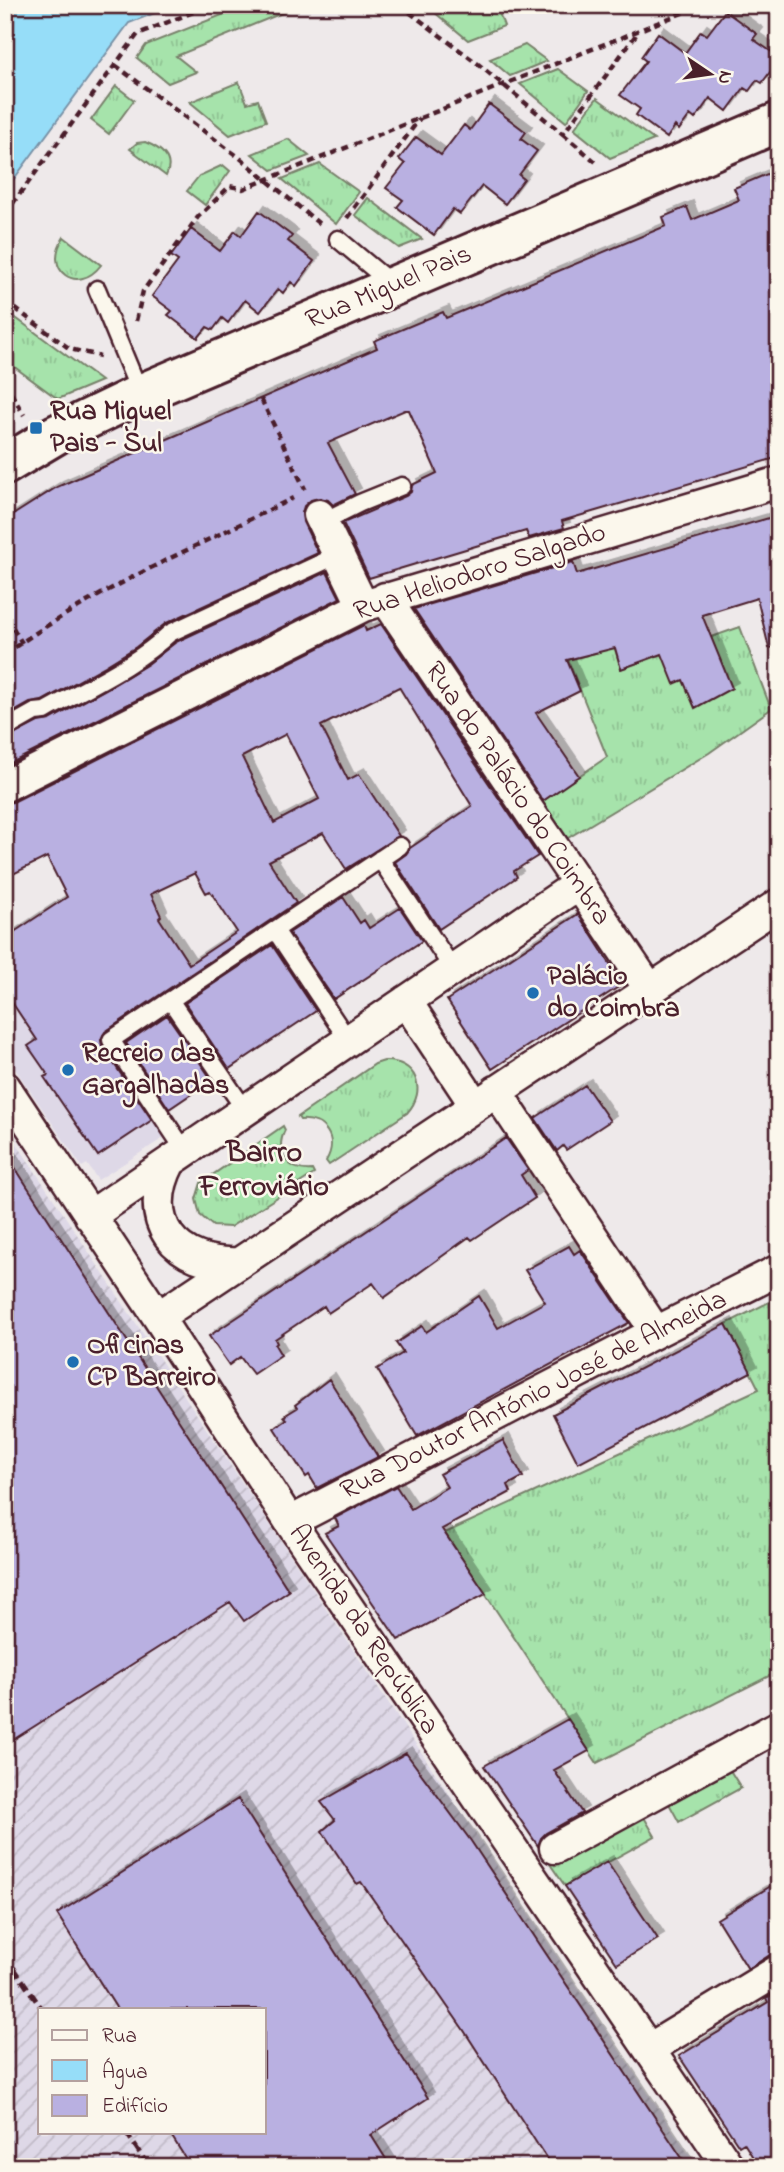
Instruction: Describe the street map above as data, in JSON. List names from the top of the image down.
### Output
{
  "streets": {
    "street": [
      "Rua Miguel Pais",
      "Rua Heliodoro Salgado",
      "Rua do Palácio do Coimbra",
      "Rua Doutor António José de Almeida",
      "Avenida da República"
    ]
  },
  "crossings": [
    ["Rua Heliodoro Salgado", "Rua do Palácio do Coimbra"],
    ["Rua Doutor António José de Almeida", "Avenida da República"]
  ],
  "districts": ["Bairro Ferroviário"],
  "places": {
    "transit": ["Rua Miguel Pais - Sul"],
    "other": ["Palácio do Coimbra", "Recreio das Gargalhadas", "Oficinas CP Barreiro"]
  },
  "legend": ["Rua", "Água", "Edifício"],
  "north": "right"
}
